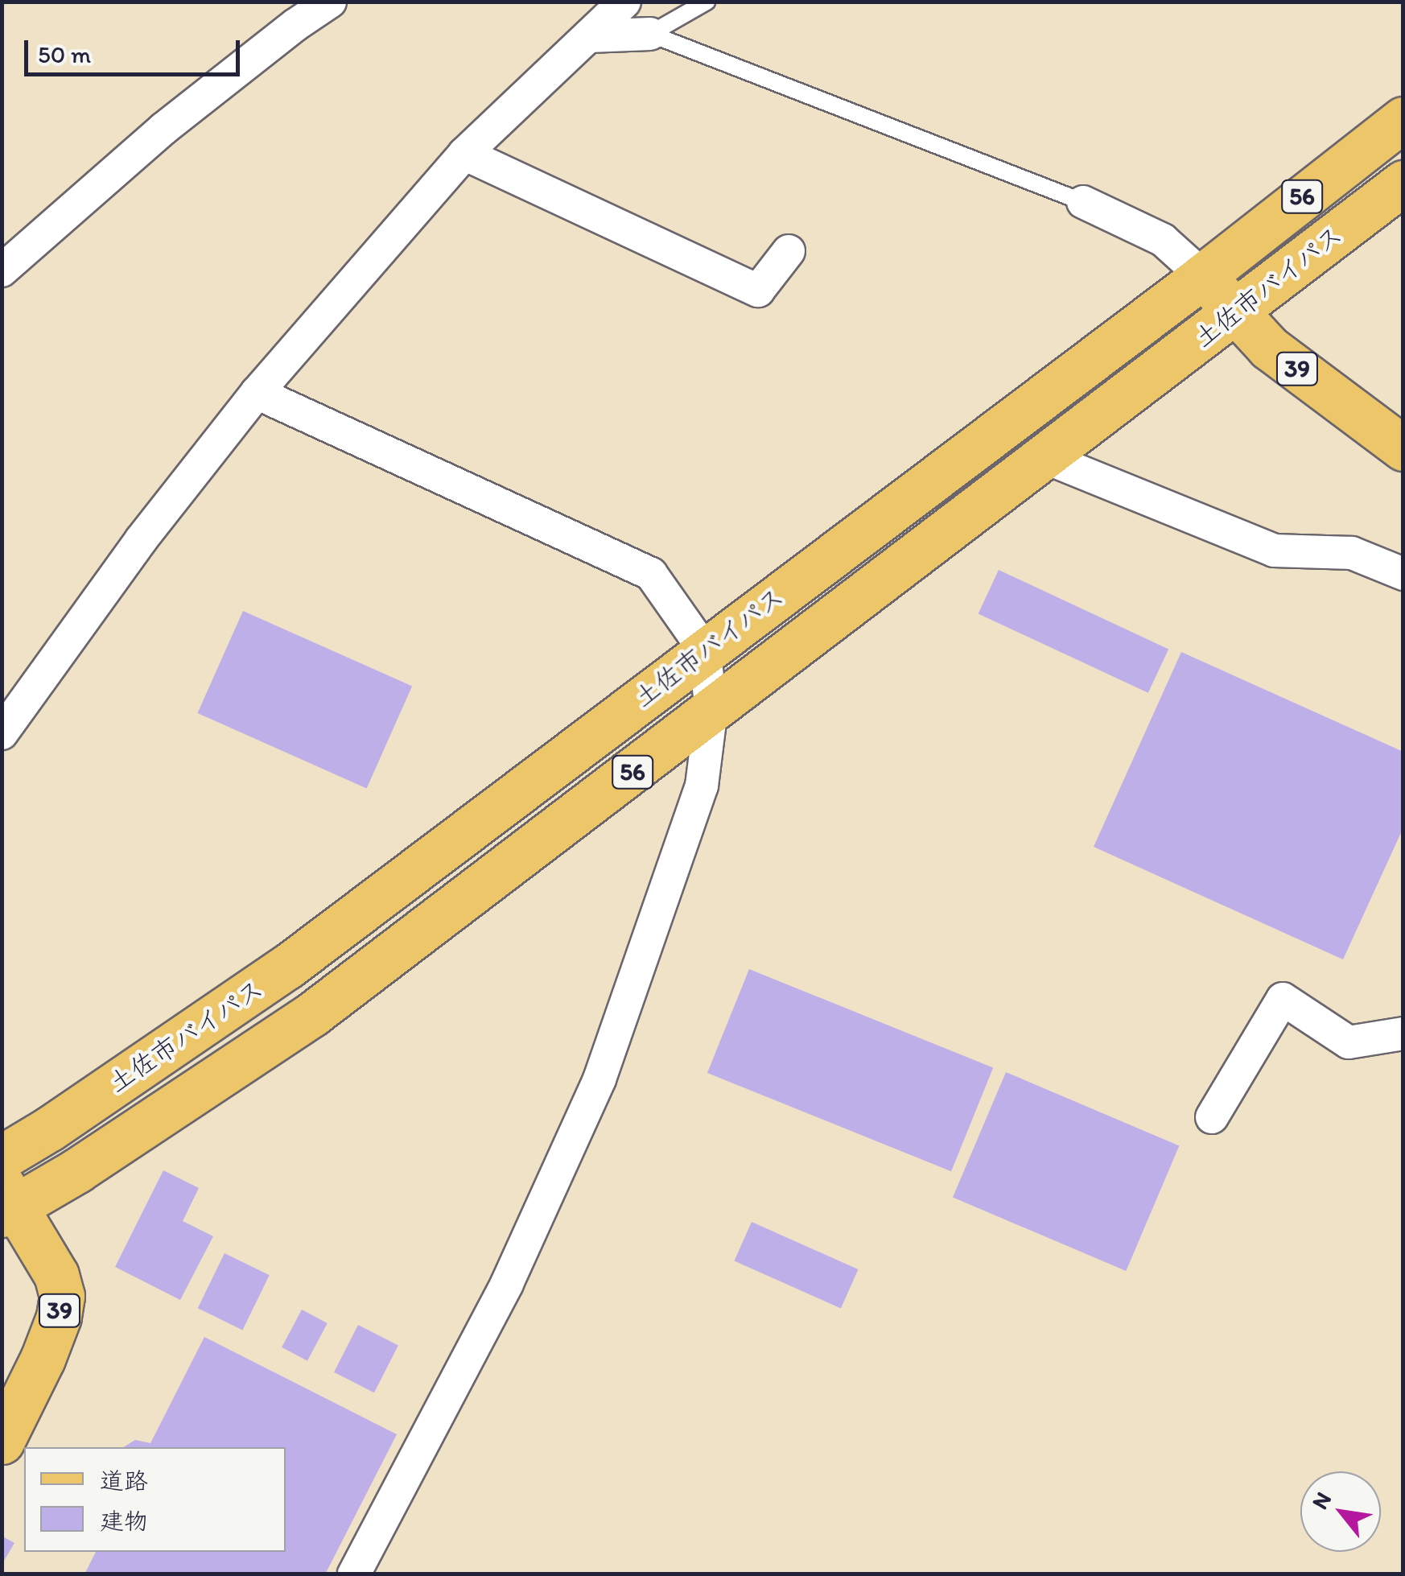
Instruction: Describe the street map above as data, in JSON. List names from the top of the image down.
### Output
{
  "streets": {
    "main road": ["56", "土佐市バイパス", "39"]
  },
  "crossings": [
    ["土佐市バイパス", "39"]
  ],
  "legend": ["道路", "建物"],
  "scale_bar": "50 m",
  "north": "top left"
}
